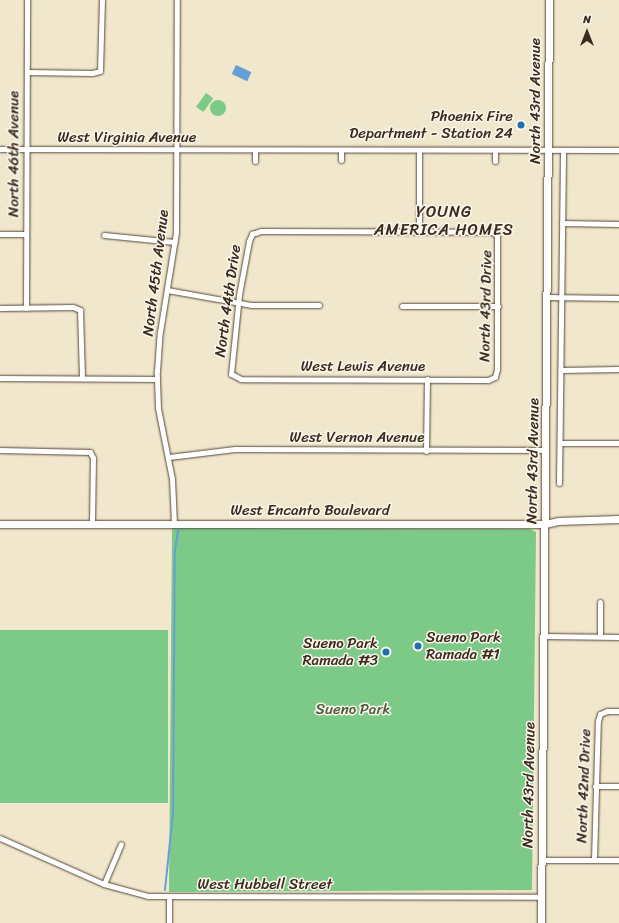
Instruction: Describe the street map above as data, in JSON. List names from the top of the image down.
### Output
{
  "streets": {
    "main road": ["North 43rd Avenue", "West Encanto Boulevard"],
    "street": [
      "West Virginia Avenue",
      "North 46th Avenue",
      "North 45th Avenue",
      "North 44th Drive",
      "North 43rd Drive",
      "West Lewis Avenue",
      "West Vernon Avenue",
      "North 42nd Drive",
      "West Hubbell Street"
    ]
  },
  "crossings": [
    ["North 43rd Avenue", "West Virginia Avenue"],
    ["North 43rd Avenue", "West Vernon Avenue"],
    ["North 43rd Avenue", "West Encanto Boulevard"],
    ["North 43rd Avenue", "West Hubbell Street"],
    ["West Virginia Avenue", "North 46th Avenue"],
    ["West Virginia Avenue", "North 45th Avenue"],
    ["North 45th Avenue", "West Vernon Avenue"],
    ["North 45th Avenue", "West Encanto Boulevard"],
    ["North 44th Drive", "North 43rd Drive"],
    ["North 44th Drive", "West Lewis Avenue"],
    ["North 43rd Drive", "West Lewis Avenue"]
  ],
  "districts": ["YOUNG AMERICA HOMES"],
  "parks": ["Sueno Park"],
  "places": ["Phoenix Fire Department - Station 24", "Sueno Park Ramada #1", "Sueno Park Ramada #3"],
  "north": "top"
}
